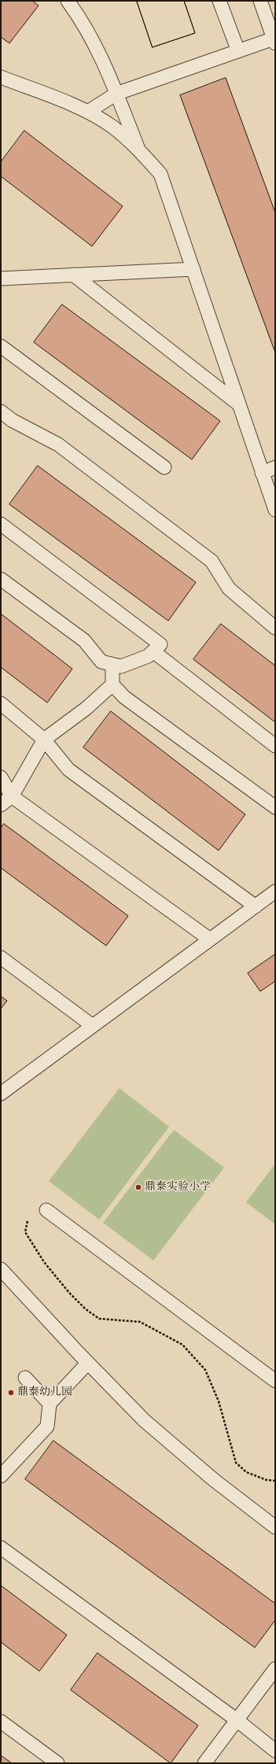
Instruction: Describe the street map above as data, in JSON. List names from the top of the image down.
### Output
{
  "places": ["鼎泰实验小学", "鼎泰幼儿园"]
}
